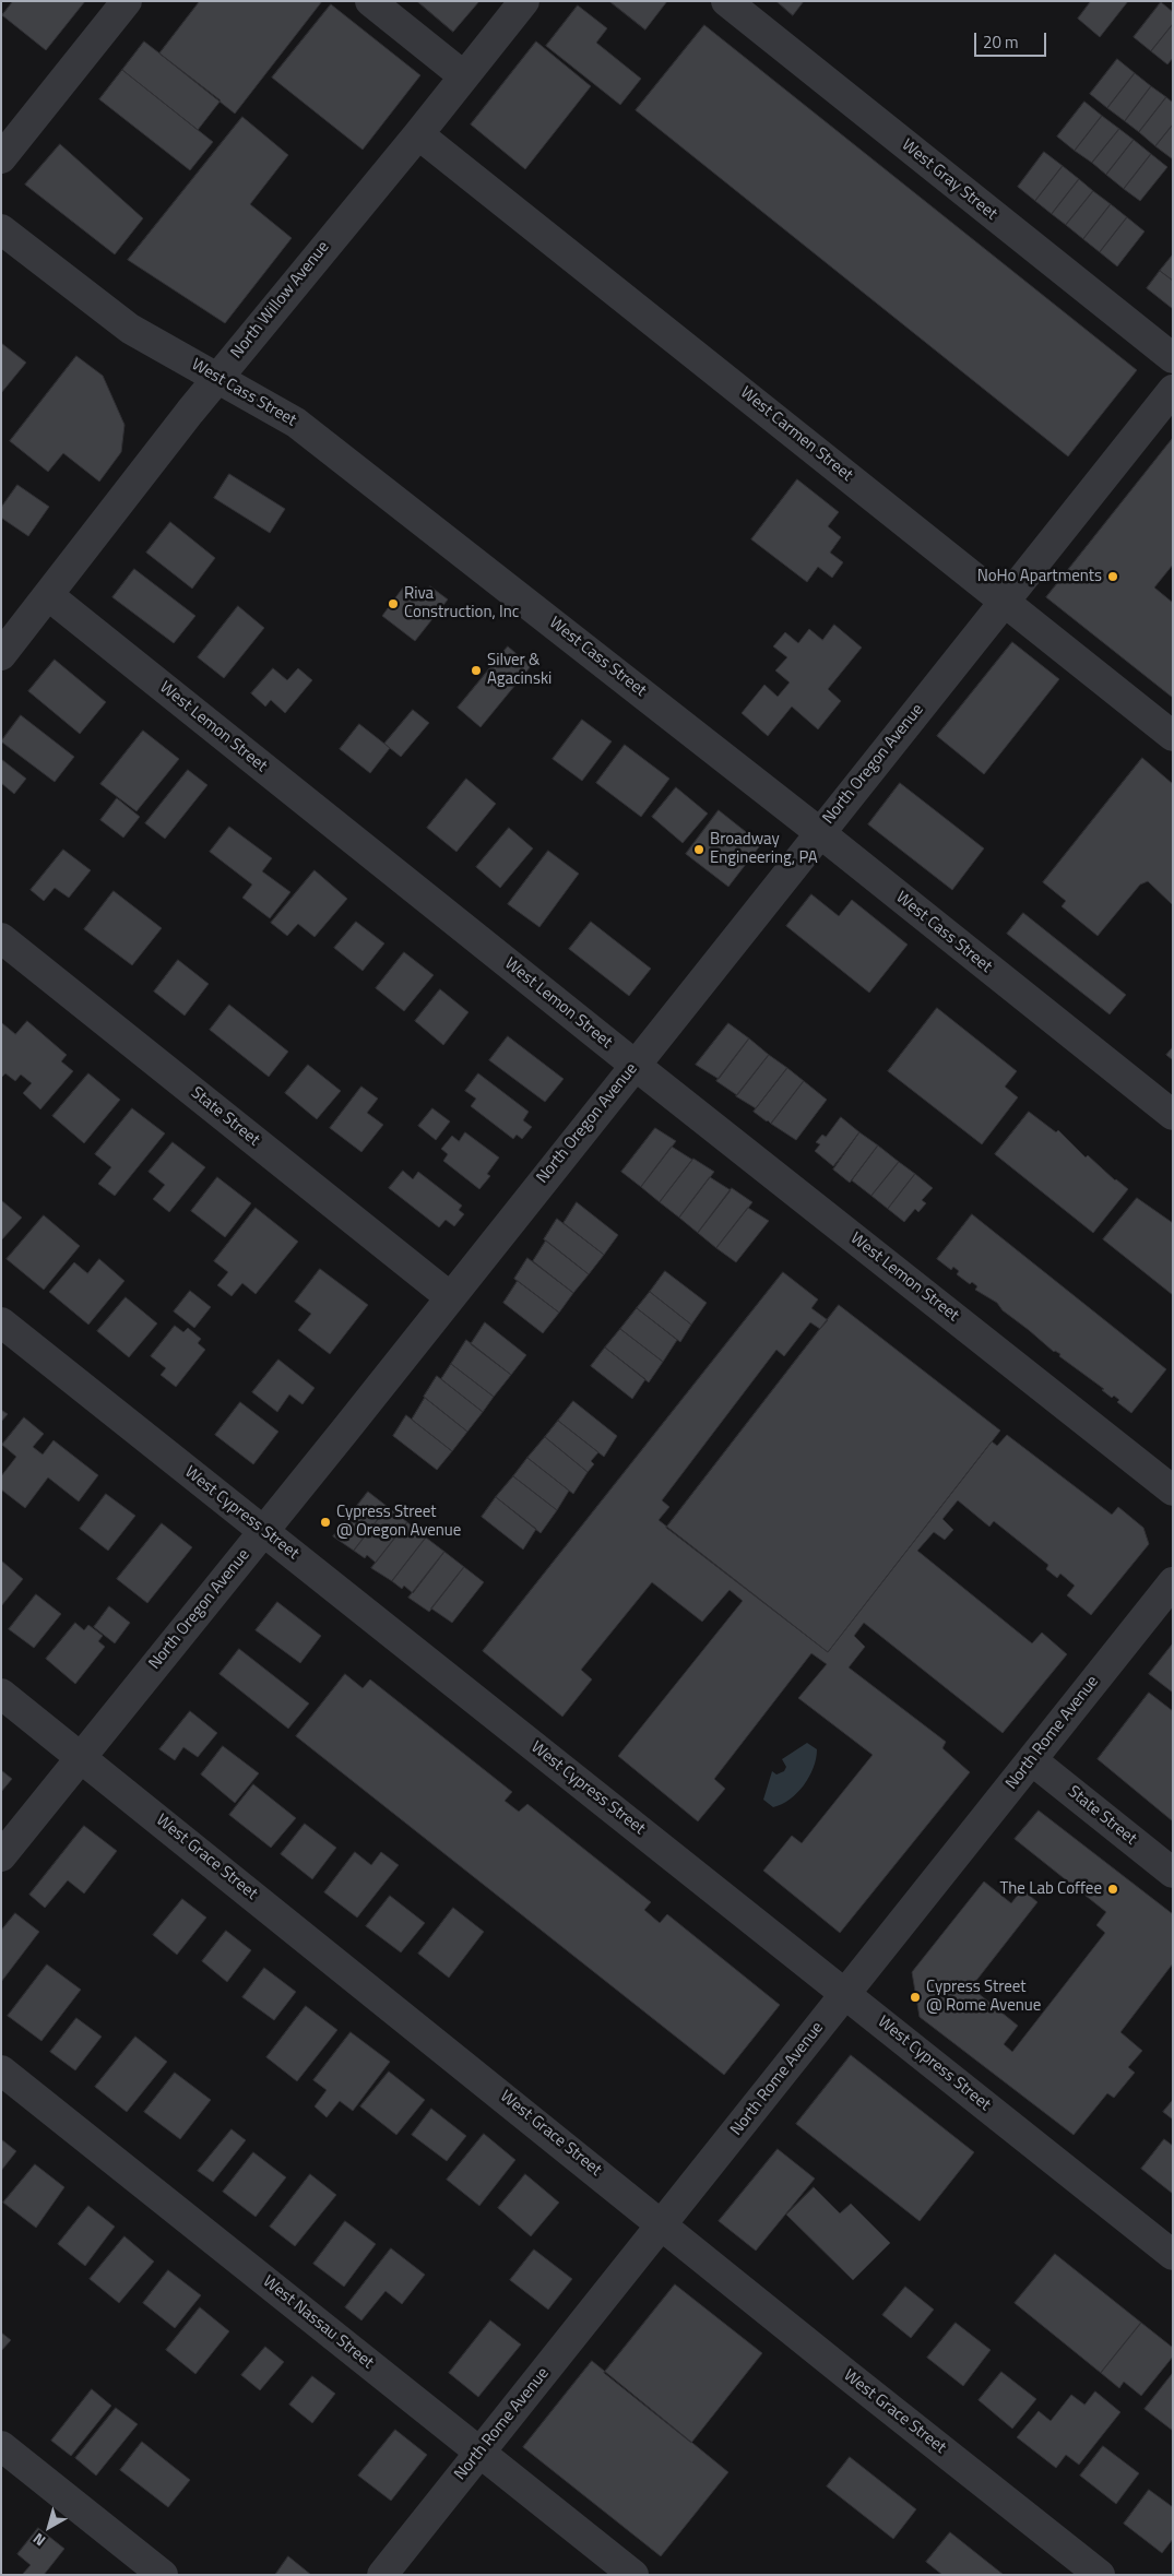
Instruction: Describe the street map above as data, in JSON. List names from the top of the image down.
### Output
{
  "streets": {
    "street": [
      "West Gray Street",
      "North Willow Avenue",
      "West Cass Street",
      "West Carmen Street",
      "West Lemon Street",
      "North Oregon Avenue",
      "State Street",
      "West Cypress Street",
      "North Rome Avenue",
      "West Grace Street",
      "West Nassau Street"
    ]
  },
  "crossings": [
    ["North Willow Avenue", "West Cass Street"],
    ["North Willow Avenue", "West Carmen Street"],
    ["North Willow Avenue", "West Lemon Street"],
    ["West Cass Street", "North Oregon Avenue"],
    ["West Carmen Street", "North Oregon Avenue"],
    ["West Lemon Street", "North Oregon Avenue"],
    ["North Oregon Avenue", "State Street"],
    ["North Oregon Avenue", "West Cypress Street"],
    ["North Oregon Avenue", "West Grace Street"],
    ["State Street", "North Rome Avenue"],
    ["West Cypress Street", "North Rome Avenue"],
    ["North Rome Avenue", "West Grace Street"],
    ["North Rome Avenue", "West Nassau Street"]
  ],
  "places": [
    "NoHo Apartments",
    "Riva Construction, Inc",
    "Silver & Agacinski",
    "Broadway Engineering, PA",
    "Cypress Street @ Oregon Avenue",
    "The Lab Coffee",
    "Cypress Street @ Rome Avenue"
  ],
  "scale_bar": "20 m",
  "north": "bottom left"
}
